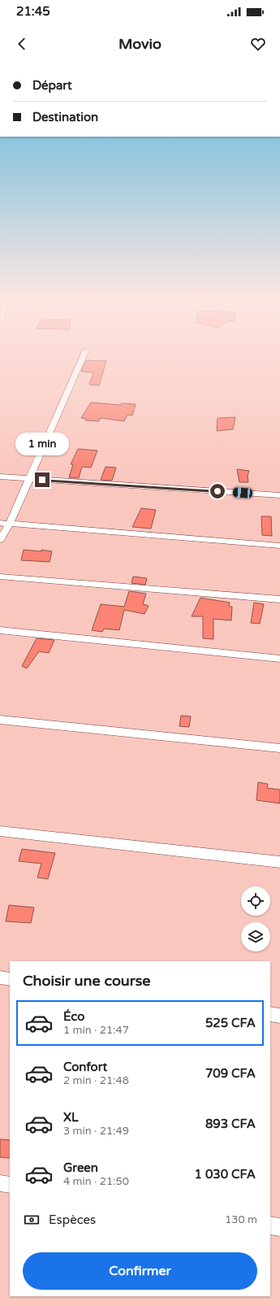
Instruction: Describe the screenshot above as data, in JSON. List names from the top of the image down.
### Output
{
  "page": {
    "status": "21:45",
    "header": "Movio",
    "banner": ["Départ", "Destination"],
    "bubble": "1 min",
    "heading": "Choisir une course",
    "list": [
      {
        "name": "Éco",
        "note": "1 min · 21:47",
        "value": "525 CFA"
      },
      {
        "name": "Confort",
        "note": "2 min · 21:48",
        "value": "709 CFA"
      },
      {
        "name": "XL",
        "note": "3 min · 21:49",
        "value": "893 CFA"
      },
      {
        "name": "Green",
        "note": "4 min · 21:50",
        "value": "1 030 CFA"
      }
    ],
    "pay": ["Espèces", "130 m"],
    "buttons": "Confirmer"
  }
}
